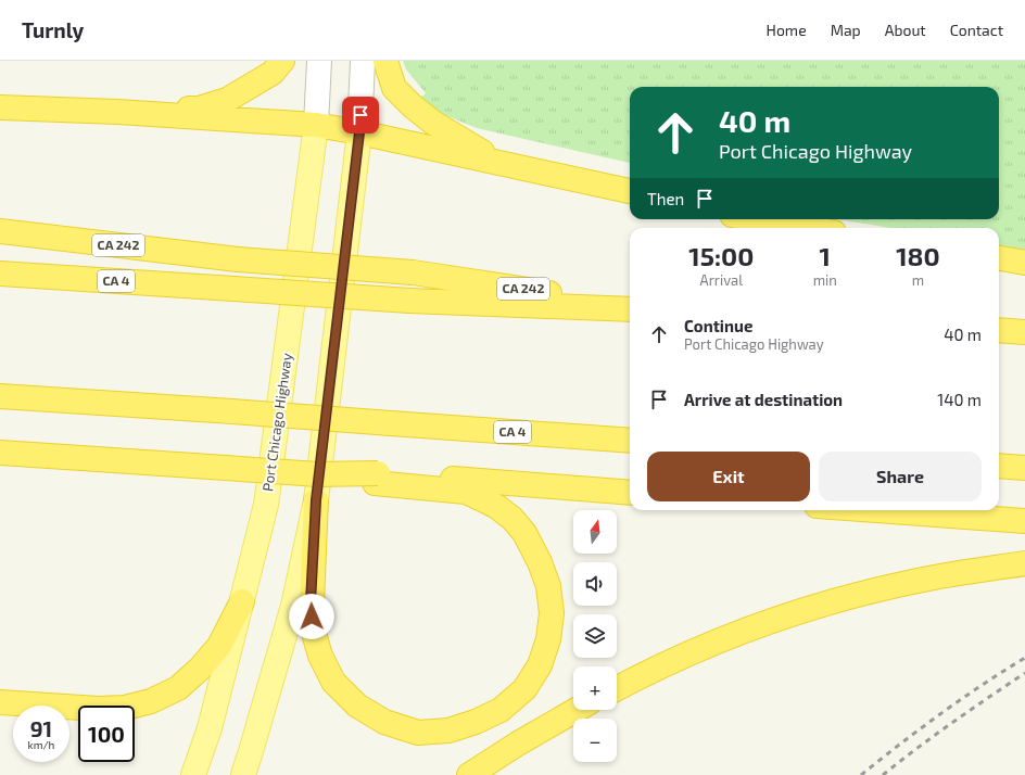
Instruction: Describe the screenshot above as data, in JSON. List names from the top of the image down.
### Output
{
  "streets": {
    "highway": ["CA 242", "CA 4"],
    "main road": ["Port Chicago Highway"]
  },
  "north": "top",
  "page": {
    "header": "Turnly",
    "nav": [
      "Home",
      "Map",
      "About",
      "Contact"
    ],
    "turn": ["40 m", "Port Chicago Highway"],
    "then": "Then",
    "eta": [
      "15:00",
      "Arrival",
      "1",
      "min",
      "180",
      "m"
    ],
    "list": [
      {
        "name": "Continue",
        "note": "Port Chicago Highway",
        "value": "40 m"
      },
      {
        "name": "Arrive at destination",
        "value": "140 m"
      }
    ],
    "buttons": ["Exit", "Share"],
    "map_buttons": ["+", "−"],
    "speed": "91 km/h",
    "limit": "100"
  }
}
